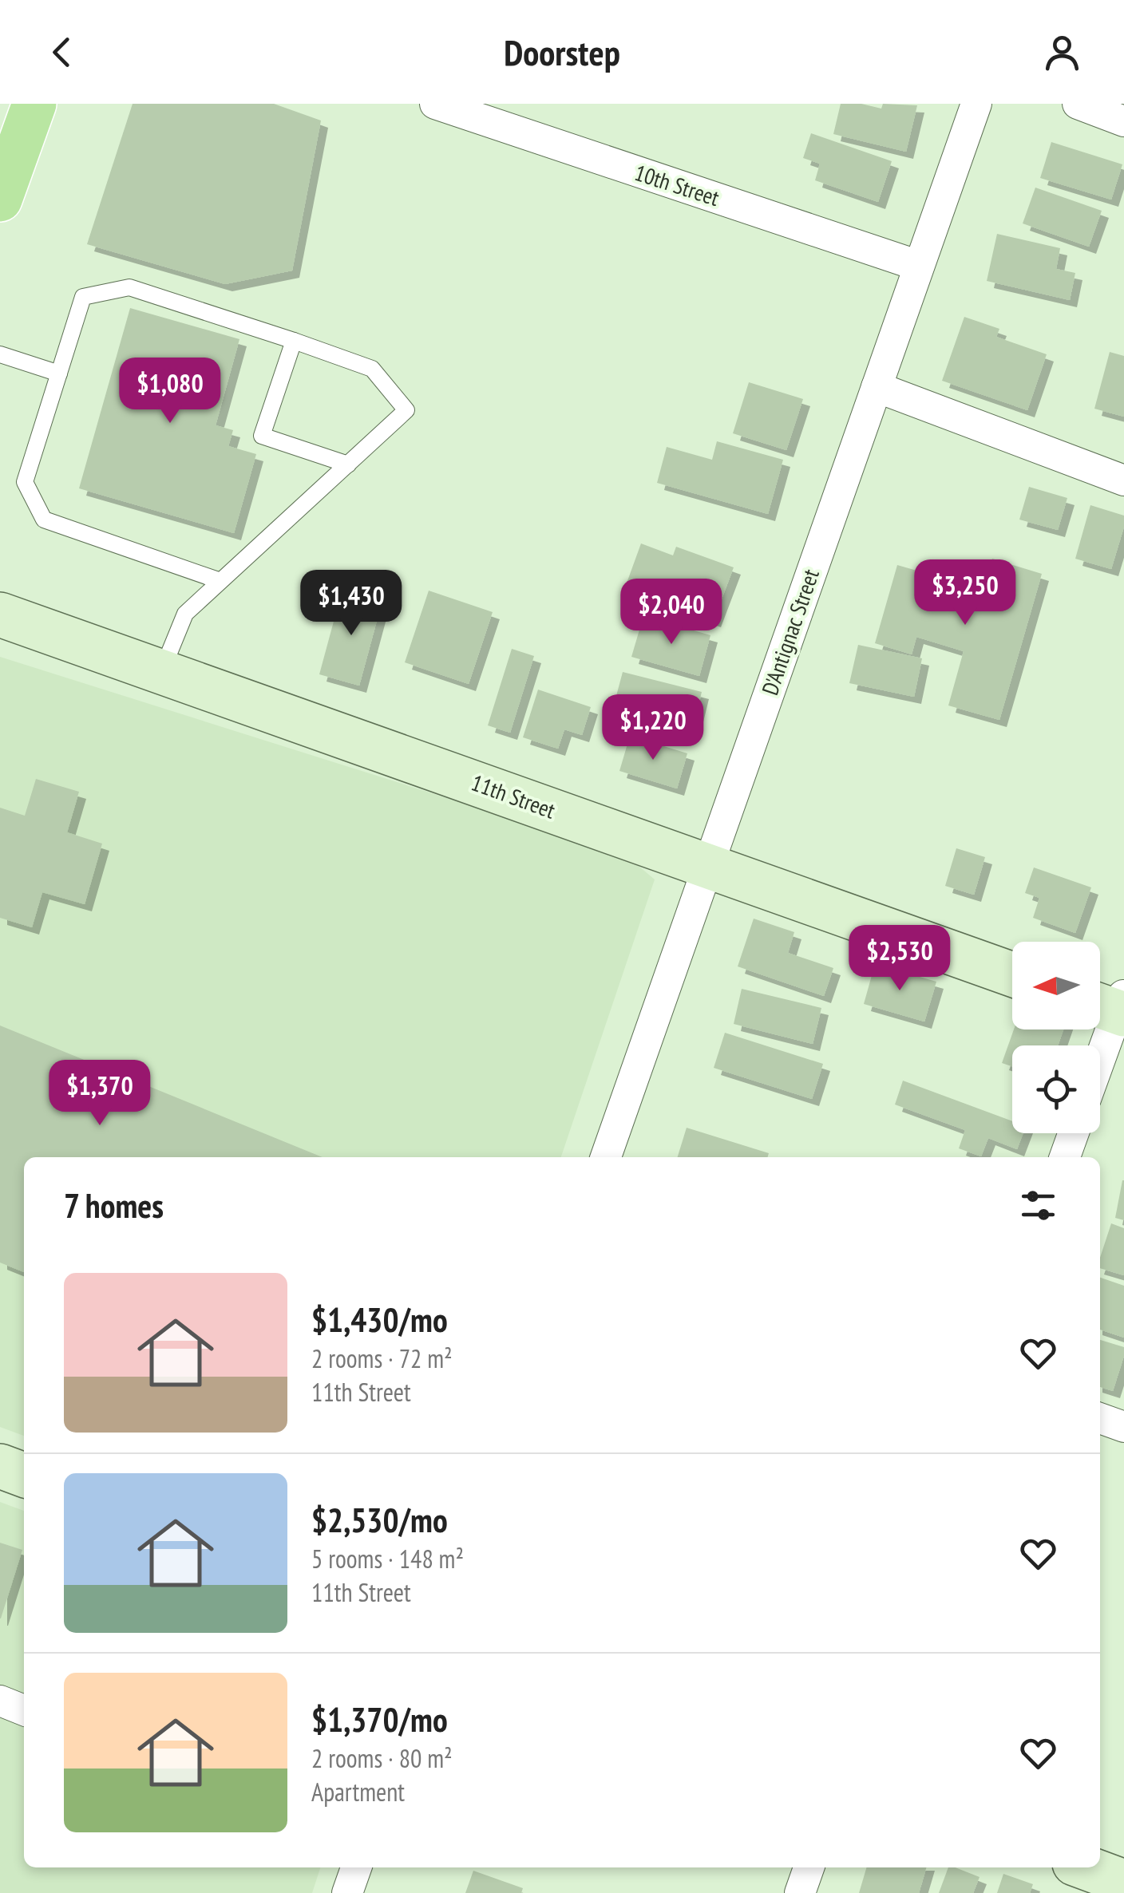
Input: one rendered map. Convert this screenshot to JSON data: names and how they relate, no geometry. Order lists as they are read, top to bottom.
{
  "streets": {
    "main road": ["11th Street"],
    "street": ["10th Street", "D'Antignac Street"]
  },
  "crossings": [
    ["10th Street", "D'Antignac Street"],
    ["D'Antignac Street", "11th Street"]
  ],
  "north": "left",
  "page": {
    "header": "Doorstep",
    "price": [
      "$1,080",
      "$3,250",
      "$1,430",
      "$2,040",
      "$1,220",
      "$2,530",
      "$1,370"
    ],
    "heading": "7 homes",
    "list": [
      {
        "name": "$1,430/mo",
        "note": "2 rooms · 72 m² · 11th Street"
      },
      {
        "name": "$2,530/mo",
        "note": "5 rooms · 148 m² · 11th Street"
      },
      {
        "name": "$1,370/mo",
        "note": "2 rooms · 80 m² · Apartment"
      }
    ]
  }
}
